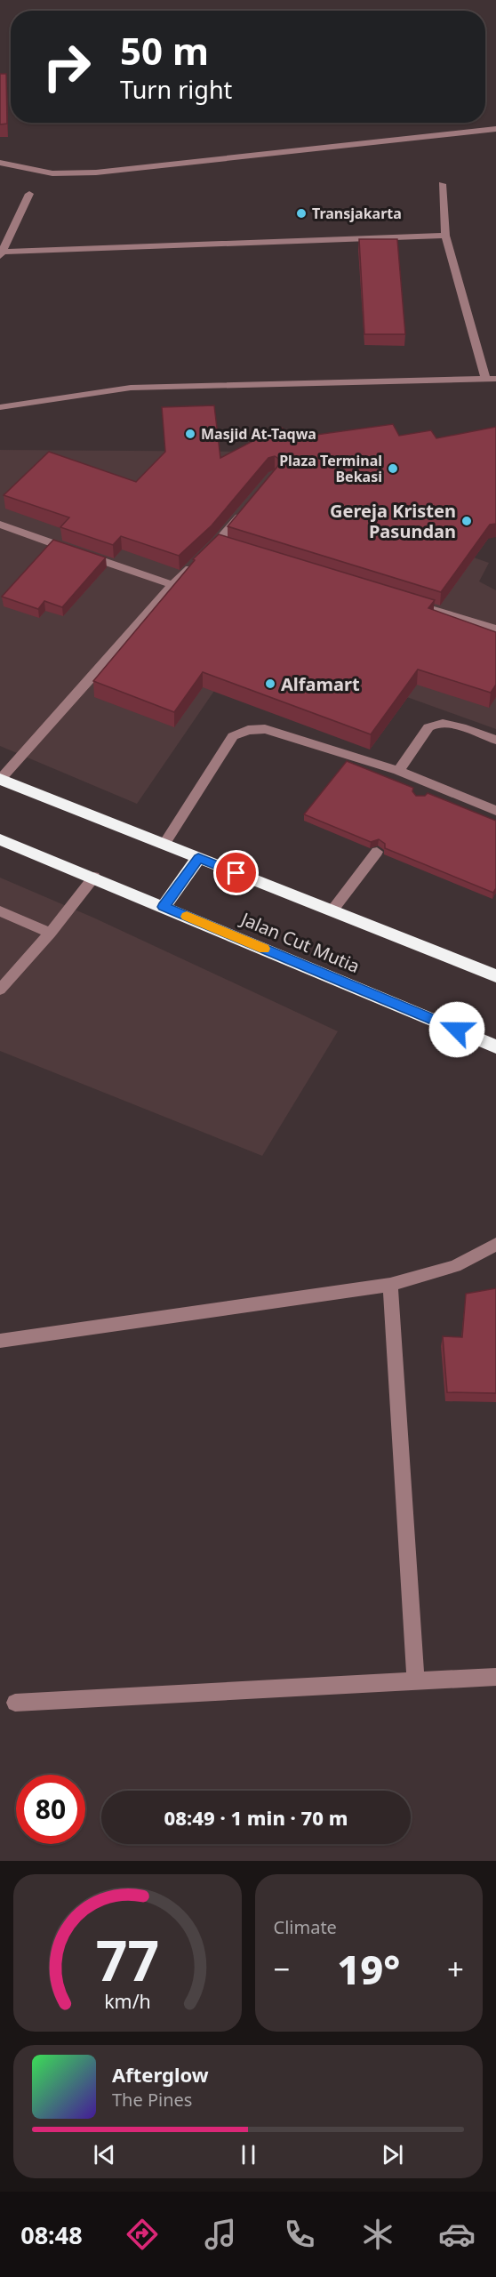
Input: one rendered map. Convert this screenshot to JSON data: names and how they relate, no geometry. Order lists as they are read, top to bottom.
{
  "streets": {
    "highway": ["Jalan Cut Mutia"]
  },
  "places": [
    "Transjakarta",
    "Masjid At-Taqwa",
    "Plaza Terminal Bekasi",
    "Gereja Kristen Pasundan",
    "Alfamart"
  ],
  "page": {
    "turn": ["50 m", "Turn right"],
    "limit": "80",
    "trip": "08:49 · 1 min · 70 m",
    "tile": "Climate",
    "heat": ["−", "19°", "+"],
    "song": ["Afterglow", "The Pines"],
    "tabs": "08:48",
    "gauge": ["77", "km/h"]
  }
}
